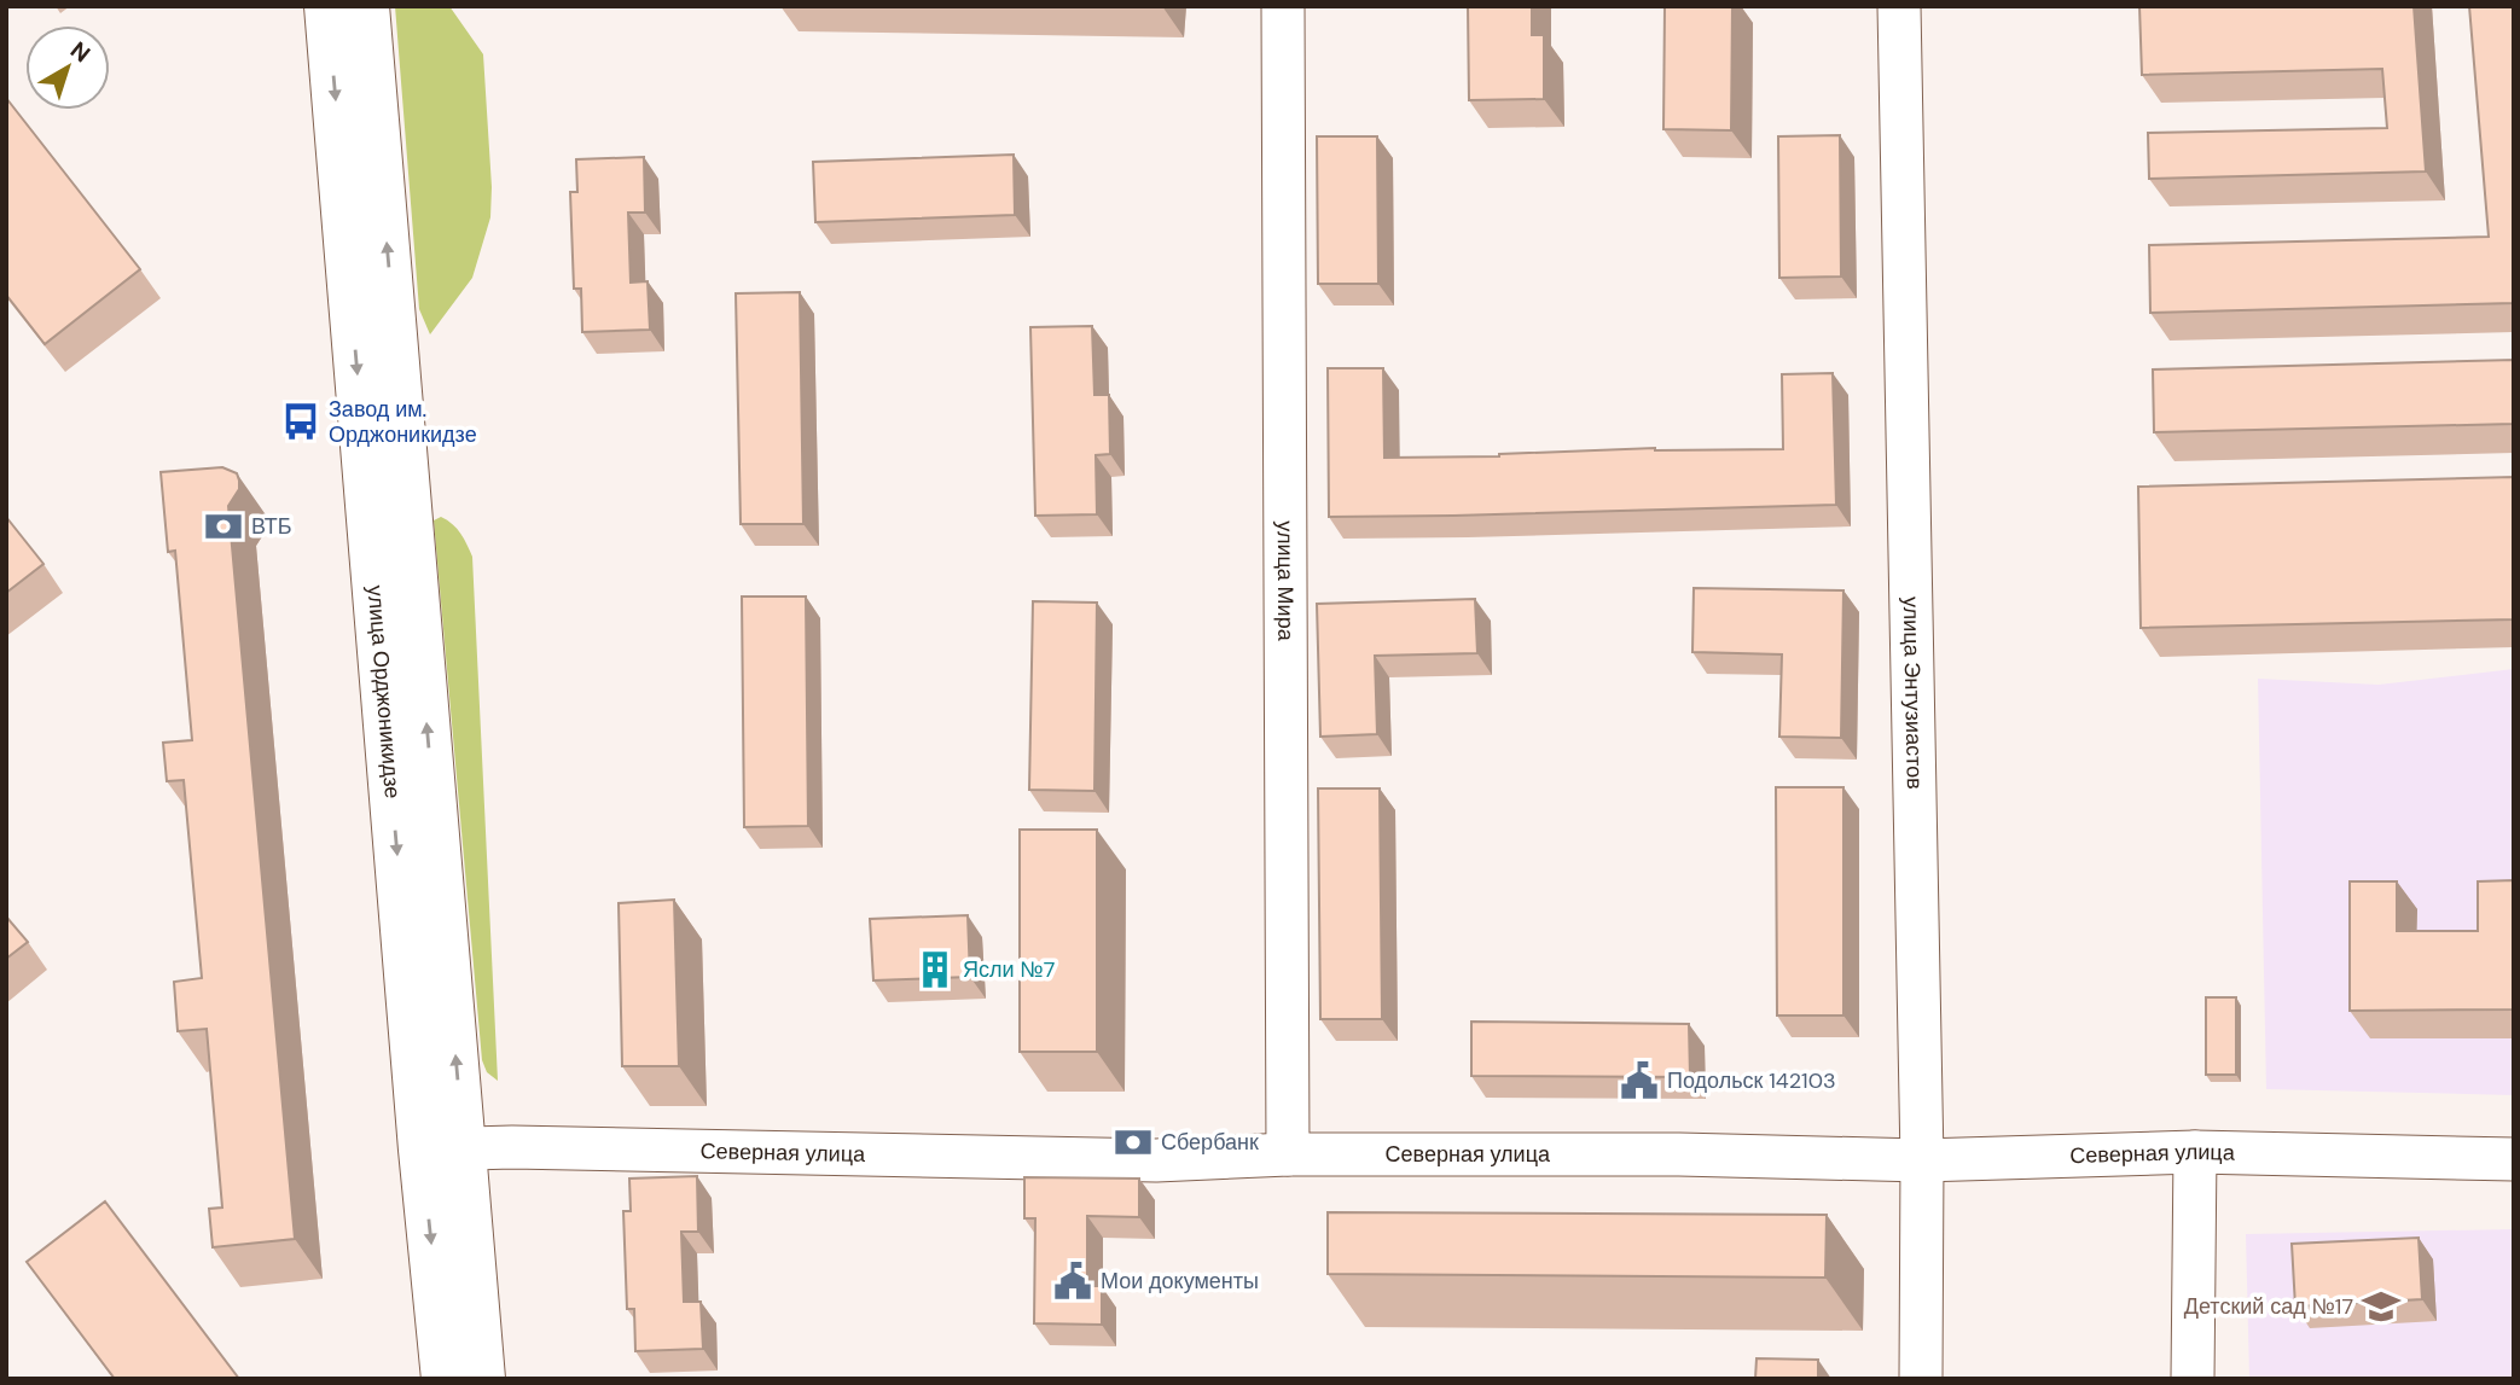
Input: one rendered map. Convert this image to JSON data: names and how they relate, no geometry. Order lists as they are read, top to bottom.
{
  "streets": {
    "main road": ["улица Орджоникидзе"],
    "street": ["улица Мира", "улица Энтузиастов", "Северная улица"]
  },
  "crossings": [
    ["улица Мира", "Северная улица"],
    ["улица Энтузиастов", "Северная улица"],
    ["улица Орджоникидзе", "Северная улица"]
  ],
  "places": {
    "bus stop": ["Завод им. Орджоникидзе"],
    "bank": ["ВТБ", "Сбербанк"],
    "building": ["Ясли №7"],
    "public building": ["Подольск 142103", "Мои документы"],
    "school or university": ["Детский сад №17"]
  },
  "north": "top right"
}
